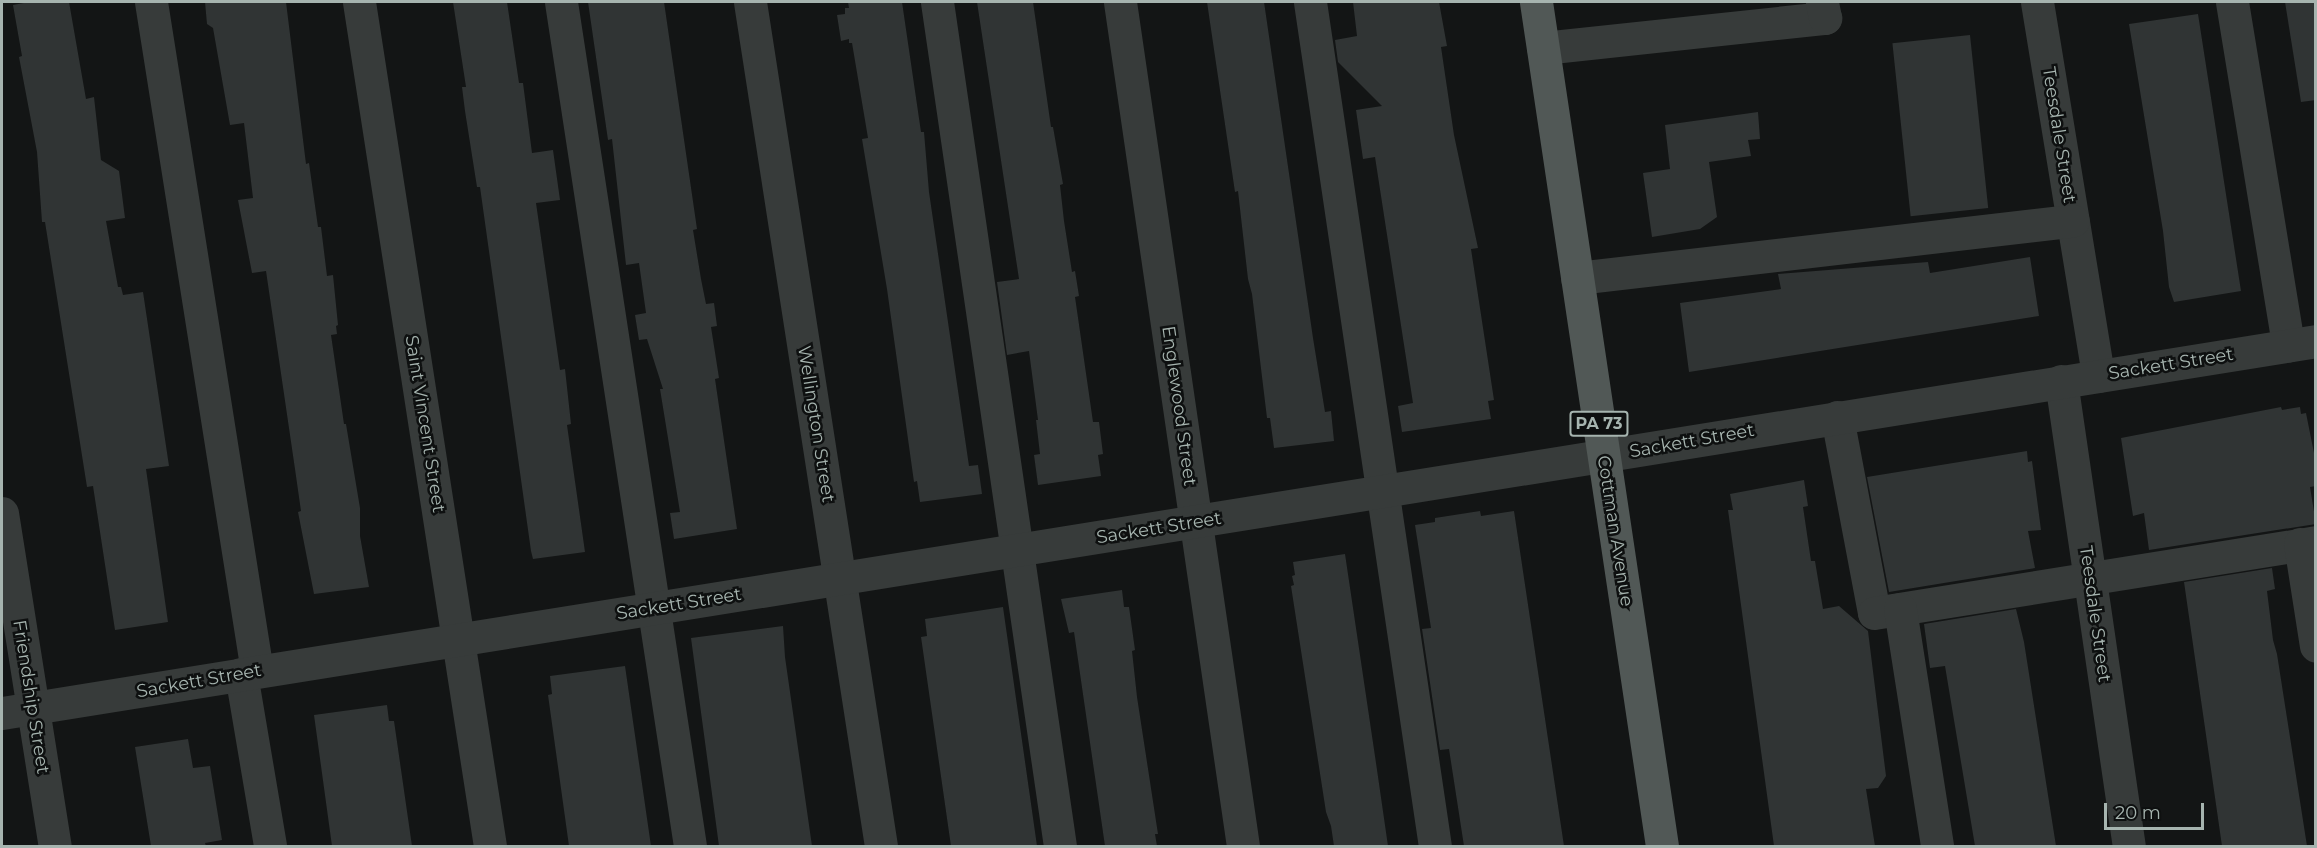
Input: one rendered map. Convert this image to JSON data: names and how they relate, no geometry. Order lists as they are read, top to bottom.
{
  "streets": {
    "main road": ["PA 73", "Cottman Avenue"],
    "street": [
      "Teesdale Street",
      "Sackett Street",
      "Englewood Street",
      "Saint Vincent Street",
      "Wellington Street",
      "Friendship Street"
    ]
  },
  "crossings": [
    ["Teesdale Street", "Sackett Street"],
    ["Sackett Street", "Englewood Street"],
    ["Sackett Street", "Saint Vincent Street"],
    ["Sackett Street", "Wellington Street"],
    ["Sackett Street", "Cottman Avenue"],
    ["Sackett Street", "Friendship Street"]
  ],
  "scale_bar": "20 m"
}
